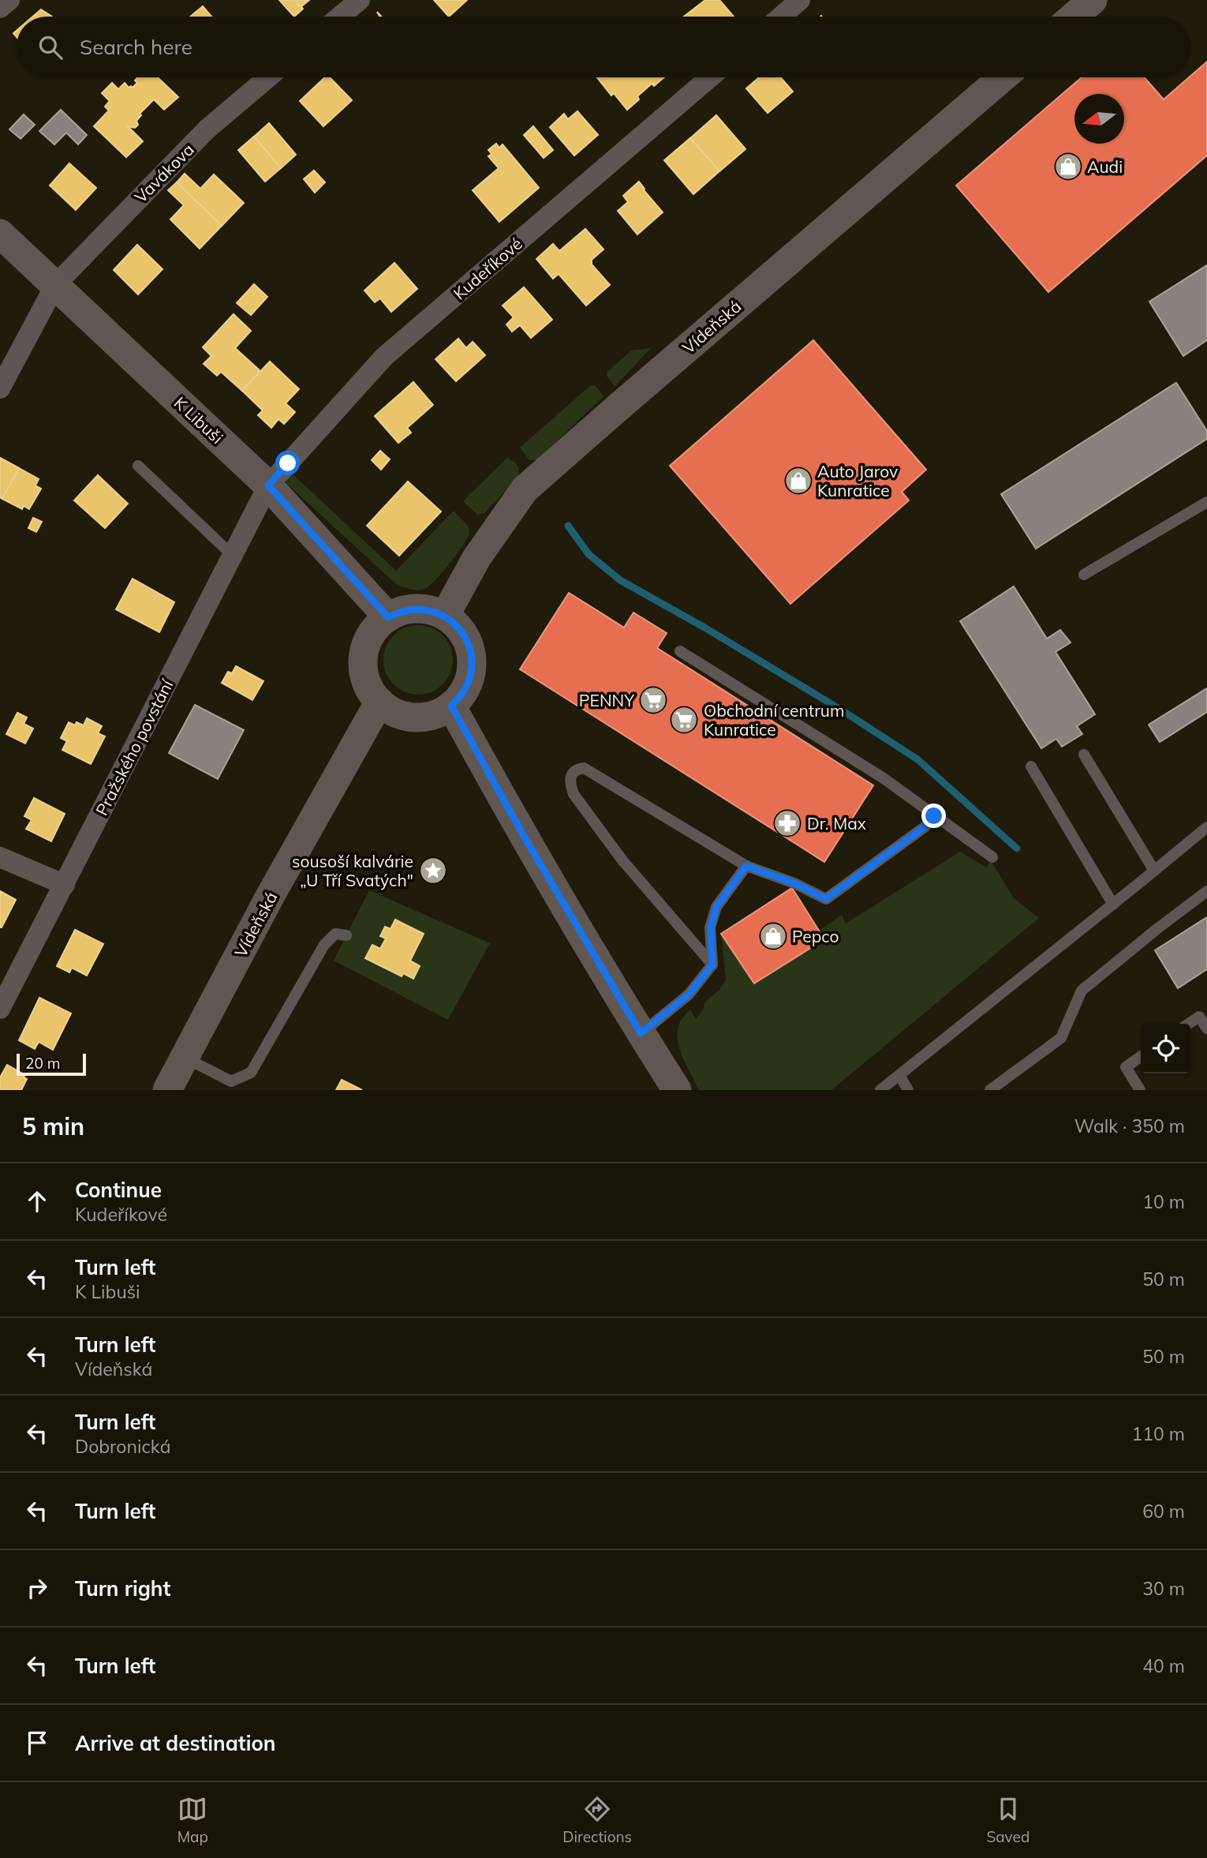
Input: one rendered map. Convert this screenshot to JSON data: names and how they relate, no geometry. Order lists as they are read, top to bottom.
{
  "streets": {
    "main road": ["Vídeňská", "K Libuši"],
    "street": ["Vavákova", "Kudeříkové", "Pražského povstání"]
  },
  "crossings": [
    ["Vavákova", "K Libuši"],
    ["Kudeříkové", "K Libuši"],
    ["Kudeříkové", "Pražského povstání"],
    ["Vídeňská", "K Libuši"],
    ["K Libuši", "Pražského povstání"]
  ],
  "places": {
    "shop": ["Audi", "Auto Jarov Kunratice", "Pepco"],
    "supermarket": ["PENNY", "Obchodní centrum Kunratice"],
    "pharmacy": ["Dr. Max"],
    "place": ["sousoší kalvárie „U Tří Svatých\""]
  },
  "scale_bar": "20 m",
  "north": "left",
  "page": {
    "search": "Search here",
    "scale": "20 m",
    "heading": ["5 min", "Walk · 350 m"],
    "list": [
      ["Continue", "Kudeříkové", "10 m"],
      ["Turn left", "K Libuši", "50 m"],
      ["Turn left", "Vídeňská", "50 m"],
      ["Turn left", "Dobronická", "110 m"],
      ["Turn left", "60 m"],
      ["Turn right", "30 m"],
      ["Turn left", "40 m"],
      "Arrive at destination"
    ],
    "nav": ["Map", "Directions", "Saved"]
  }
}
